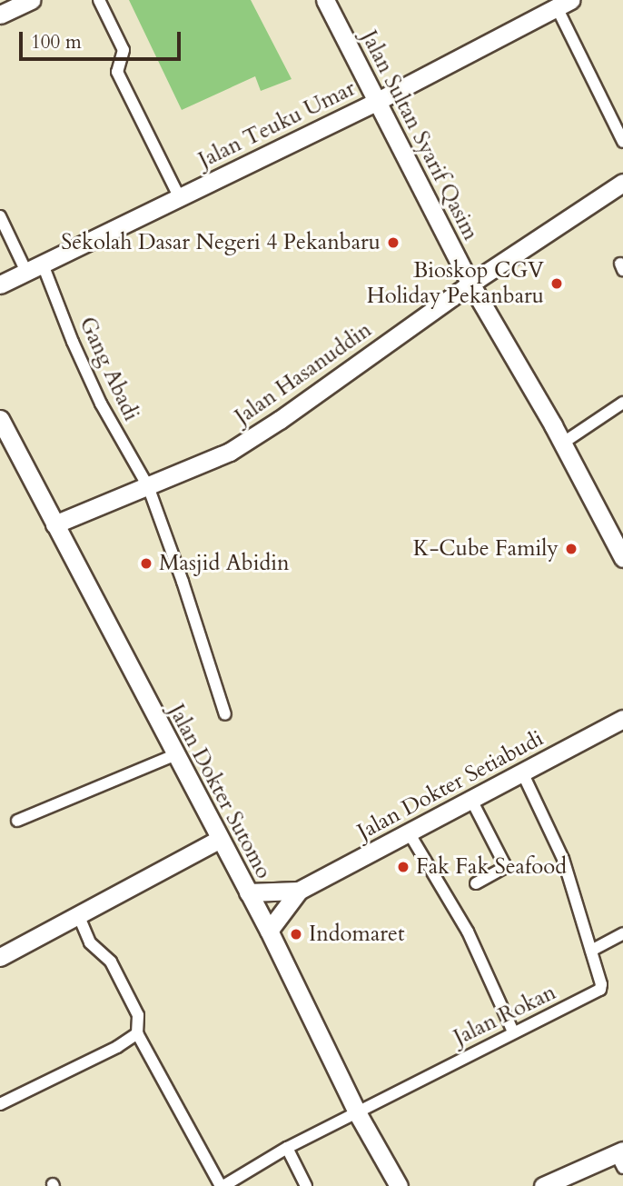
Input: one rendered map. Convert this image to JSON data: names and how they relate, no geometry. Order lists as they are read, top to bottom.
{
  "streets": {
    "main road": [
      "Jalan Teuku Umar",
      "Jalan Sultan Syarif Qasim",
      "Jalan Hasanuddin",
      "Jalan Dokter Setiabudi",
      "Jalan Dokter Sutomo"
    ],
    "street": ["Gang Abadi", "Jalan Rokan"]
  },
  "crossings": [
    ["Jalan Teuku Umar", "Jalan Sultan Syarif Qasim"],
    ["Jalan Teuku Umar", "Gang Abadi"],
    ["Jalan Sultan Syarif Qasim", "Jalan Hasanuddin"],
    ["Gang Abadi", "Jalan Hasanuddin"],
    ["Jalan Hasanuddin", "Jalan Dokter Sutomo"],
    ["Jalan Dokter Setiabudi", "Jalan Dokter Sutomo"],
    ["Jalan Dokter Setiabudi", "Jalan Rokan"],
    ["Jalan Dokter Sutomo", "Jalan Rokan"]
  ],
  "places": [
    "Sekolah Dasar Negeri 4 Pekanbaru",
    "Bioskop CGV Holiday Pekanbaru",
    "K-Cube Family",
    "Masjid Abidin",
    "Fak Fak Seafood",
    "Indomaret"
  ],
  "scale_bar": "100 m"
}
